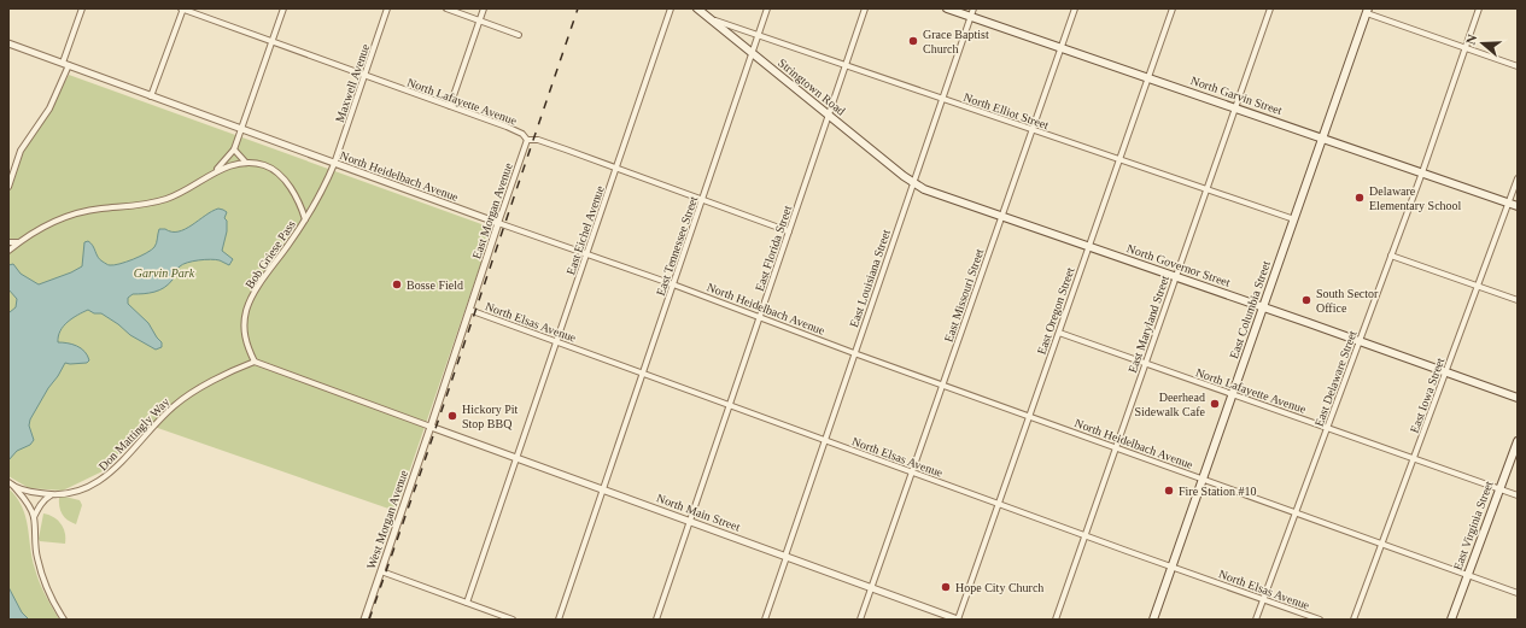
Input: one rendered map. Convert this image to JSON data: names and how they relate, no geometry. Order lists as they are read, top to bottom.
{
  "streets": {
    "main road": [
      "Stringtown Road",
      "North Garvin Street",
      "North Governor Street",
      "East Columbia Street",
      "East Virginia Street"
    ],
    "street": [
      "Maxwell Avenue",
      "North Lafayette Avenue",
      "North Elliot Street",
      "North Heidelbach Avenue",
      "East Morgan Avenue",
      "East Eichel Avenue",
      "East Tennessee Street",
      "East Florida Street",
      "Bob Griese Pass",
      "East Louisiana Street",
      "East Missouri Street",
      "East Oregon Street",
      "North Elsas Avenue",
      "East Maryland Street",
      "East Delaware Street",
      "East Iowa Street",
      "Don Mattingly Way",
      "North Main Street",
      "West Morgan Avenue"
    ]
  },
  "crossings": [
    ["Maxwell Avenue", "North Lafayette Avenue"],
    ["Maxwell Avenue", "North Heidelbach Avenue"],
    ["Maxwell Avenue", "Bob Griese Pass"],
    ["Stringtown Road", "North Elliot Street"],
    ["Stringtown Road", "East Tennessee Street"],
    ["Stringtown Road", "East Florida Street"],
    ["Stringtown Road", "North Governor Street"],
    ["Stringtown Road", "East Louisiana Street"],
    ["North Garvin Street", "East Louisiana Street"],
    ["North Garvin Street", "East Missouri Street"],
    ["North Garvin Street", "East Columbia Street"],
    ["North Garvin Street", "East Oregon Street"],
    ["North Garvin Street", "East Maryland Street"],
    ["North Garvin Street", "East Delaware Street"],
    ["North Garvin Street", "East Iowa Street"],
    ["North Lafayette Avenue", "East Morgan Avenue"],
    ["North Lafayette Avenue", "East Eichel Avenue"],
    ["North Lafayette Avenue", "East Tennessee Street"],
    ["North Lafayette Avenue", "East Florida Street"],
    ["North Lafayette Avenue", "East Columbia Street"],
    ["North Lafayette Avenue", "East Oregon Street"],
    ["North Lafayette Avenue", "East Maryland Street"],
    ["North Lafayette Avenue", "East Delaware Street"],
    ["North Lafayette Avenue", "East Iowa Street"],
    ["North Lafayette Avenue", "East Virginia Street"],
    ["North Elliot Street", "East Tennessee Street"],
    ["North Elliot Street", "East Florida Street"],
    ["North Elliot Street", "East Louisiana Street"],
    ["North Elliot Street", "East Missouri Street"],
    ["North Elliot Street", "East Columbia Street"],
    ["North Elliot Street", "East Oregon Street"],
    ["North Elliot Street", "East Maryland Street"],
    ["North Heidelbach Avenue", "East Morgan Avenue"],
    ["North Heidelbach Avenue", "East Eichel Avenue"],
    ["North Heidelbach Avenue", "East Tennessee Street"],
    ["North Heidelbach Avenue", "East Florida Street"],
    ["North Heidelbach Avenue", "Bob Griese Pass"],
    ["North Heidelbach Avenue", "East Louisiana Street"],
    ["North Heidelbach Avenue", "East Missouri Street"],
    ["North Heidelbach Avenue", "East Columbia Street"],
    ["North Heidelbach Avenue", "East Oregon Street"],
    ["North Heidelbach Avenue", "East Maryland Street"],
    ["North Heidelbach Avenue", "East Delaware Street"],
    ["North Heidelbach Avenue", "East Iowa Street"],
    ["North Heidelbach Avenue", "East Virginia Street"],
    ["East Morgan Avenue", "North Elsas Avenue"],
    ["East Morgan Avenue", "North Main Street"],
    ["East Morgan Avenue", "West Morgan Avenue"],
    ["East Eichel Avenue", "North Elsas Avenue"],
    ["East Eichel Avenue", "North Main Street"],
    ["East Tennessee Street", "North Elsas Avenue"],
    ["East Tennessee Street", "North Main Street"],
    ["East Florida Street", "North Elsas Avenue"],
    ["East Florida Street", "North Main Street"],
    ["Bob Griese Pass", "Don Mattingly Way"],
    ["North Governor Street", "East Louisiana Street"],
    ["North Governor Street", "East Missouri Street"],
    ["North Governor Street", "East Columbia Street"],
    ["North Governor Street", "East Oregon Street"],
    ["North Governor Street", "East Maryland Street"],
    ["North Governor Street", "East Delaware Street"],
    ["North Governor Street", "East Iowa Street"],
    ["East Louisiana Street", "North Elsas Avenue"],
    ["East Louisiana Street", "North Main Street"],
    ["East Missouri Street", "North Elsas Avenue"],
    ["East Missouri Street", "North Main Street"],
    ["East Columbia Street", "North Elsas Avenue"],
    ["East Oregon Street", "North Elsas Avenue"],
    ["East Oregon Street", "North Main Street"],
    ["North Elsas Avenue", "East Maryland Street"],
    ["North Elsas Avenue", "East Delaware Street"],
    ["North Main Street", "West Morgan Avenue"]
  ],
  "parks": ["Garvin Park"],
  "places": [
    "Grace Baptist Church",
    "Delaware Elementary School",
    "Bosse Field",
    "South Sector Office",
    "Deerhead Sidewalk Cafe",
    "Hickory Pit Stop BBQ",
    "Fire Station #10",
    "Hope City Church"
  ],
  "north": "left"
}
